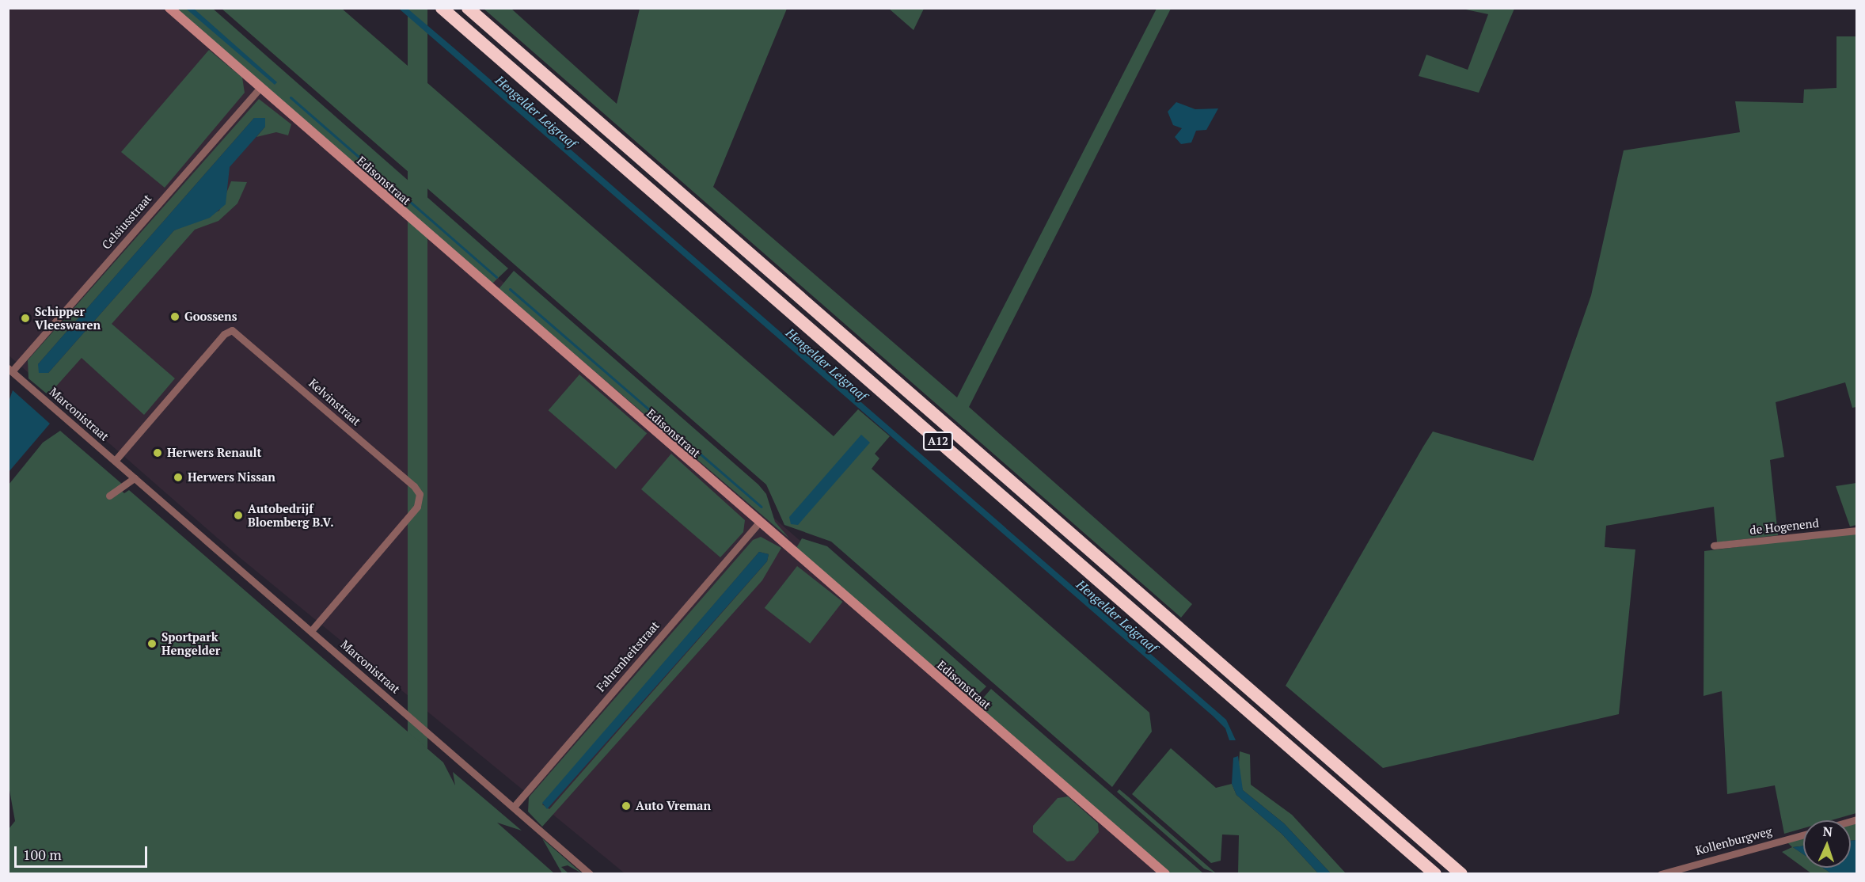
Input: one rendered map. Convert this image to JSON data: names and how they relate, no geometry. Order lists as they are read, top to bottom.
{
  "streets": {
    "highway": ["A12"],
    "street": [
      "Edisonstraat",
      "Celsiusstraat",
      "Kelvinstraat",
      "Marconistraat",
      "de Hogenend",
      "Fahrenheitstraat",
      "Kollenburgweg"
    ]
  },
  "crossings": [
    ["Edisonstraat", "Celsiusstraat"],
    ["Edisonstraat", "Fahrenheitstraat"],
    ["Celsiusstraat", "Marconistraat"],
    ["Kelvinstraat", "Marconistraat"],
    ["Marconistraat", "Fahrenheitstraat"]
  ],
  "water": ["Hengelder Leigraaf"],
  "places": [
    "Goossens",
    "Schipper Vleeswaren",
    "Herwers Renault",
    "Herwers Nissan",
    "Autobedrijf Bloemberg B.V.",
    "Sportpark Hengelder",
    "Auto Vreman"
  ],
  "scale_bar": "100 m",
  "north": "top"
}
